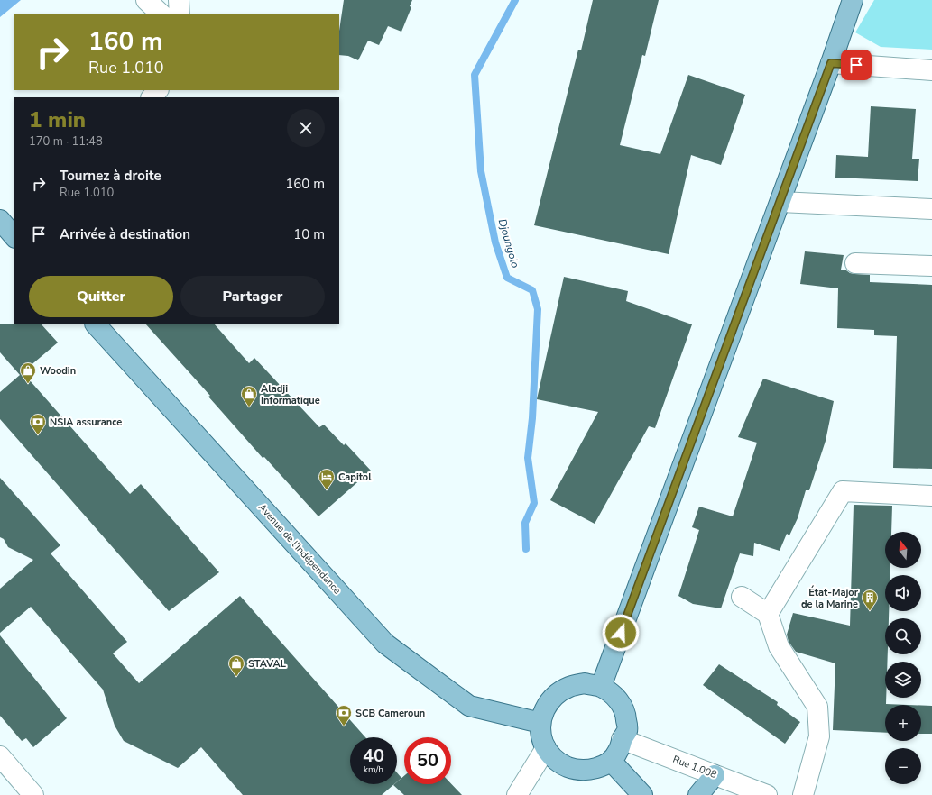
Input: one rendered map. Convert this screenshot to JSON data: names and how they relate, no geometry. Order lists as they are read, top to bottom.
{
  "streets": {
    "main road": ["Avenue de l'Indépendance"],
    "street": ["Rue 1.008"]
  },
  "crossings": [
    ["Avenue de l'Indépendance", "Rue 1.008"]
  ],
  "water": ["Djoungolo"],
  "places": {
    "shop": ["Woodin", "Aladji Informatique", "STAVAL"],
    "bank": ["NSIA assurance", "SCB Cameroun"],
    "hotel": ["Capitol"],
    "building": ["État-Major de la Marine"]
  },
  "north": "top",
  "page": {
    "turn": ["160 m", "Rue 1.010"],
    "heading": ["1 min", "170 m · 11:48"],
    "list": [
      {
        "name": "Tournez à droite",
        "note": "Rue 1.010",
        "value": "160 m"
      },
      {
        "name": "Arrivée à destination",
        "value": "10 m"
      }
    ],
    "buttons": ["Quitter", "Partager"],
    "map_buttons": ["+", "−"],
    "speed": "40 km/h",
    "limit": "50"
  }
}
